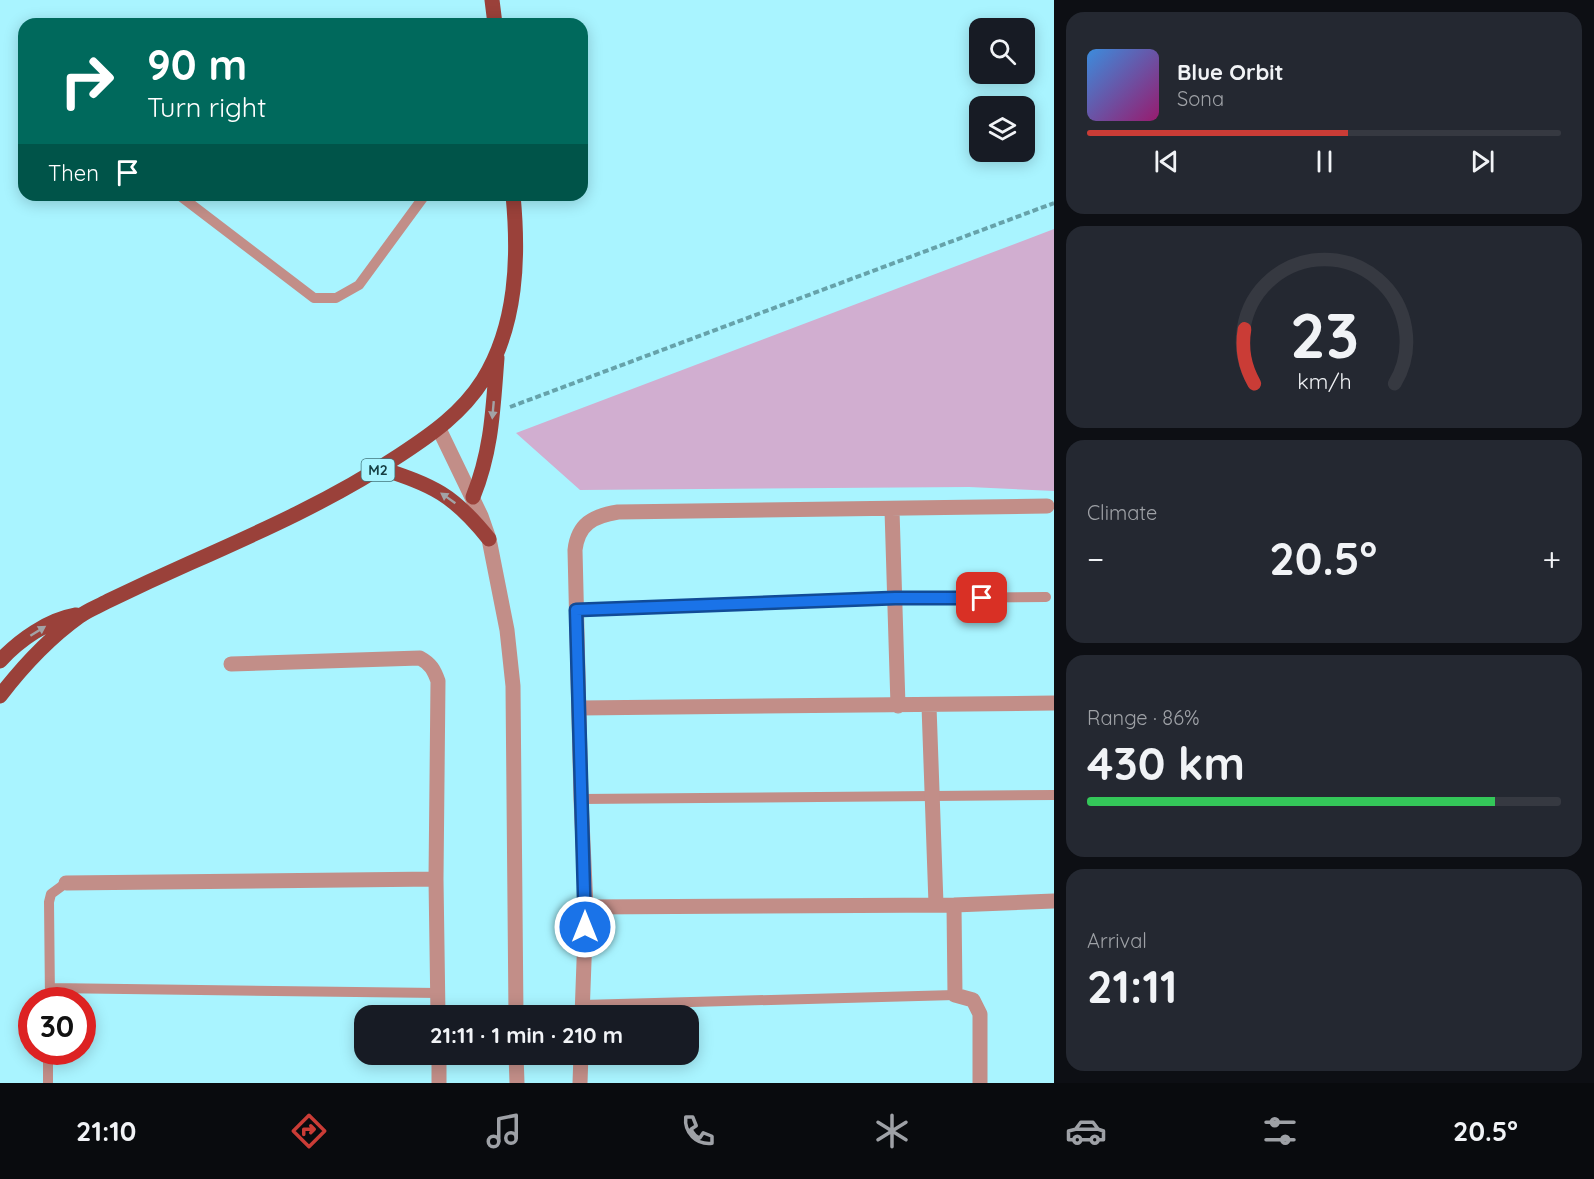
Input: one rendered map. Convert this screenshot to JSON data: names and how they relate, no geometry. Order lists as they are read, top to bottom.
{
  "streets": {
    "main road": ["M2"]
  },
  "page": {
    "turn": ["90 m", "Turn right"],
    "song": ["Blue Orbit", "Sona"],
    "then": "Then",
    "tile": [
      "Climate",
      ["Range · 86%", "430 km"],
      ["Arrival", "21:11"]
    ],
    "heat": ["−", "20.5°", "+"],
    "limit": "30",
    "trip": "21:11 · 1 min · 210 m",
    "tabs": ["21:10", "20.5°"],
    "gauge": ["23", "km/h"]
  }
}
